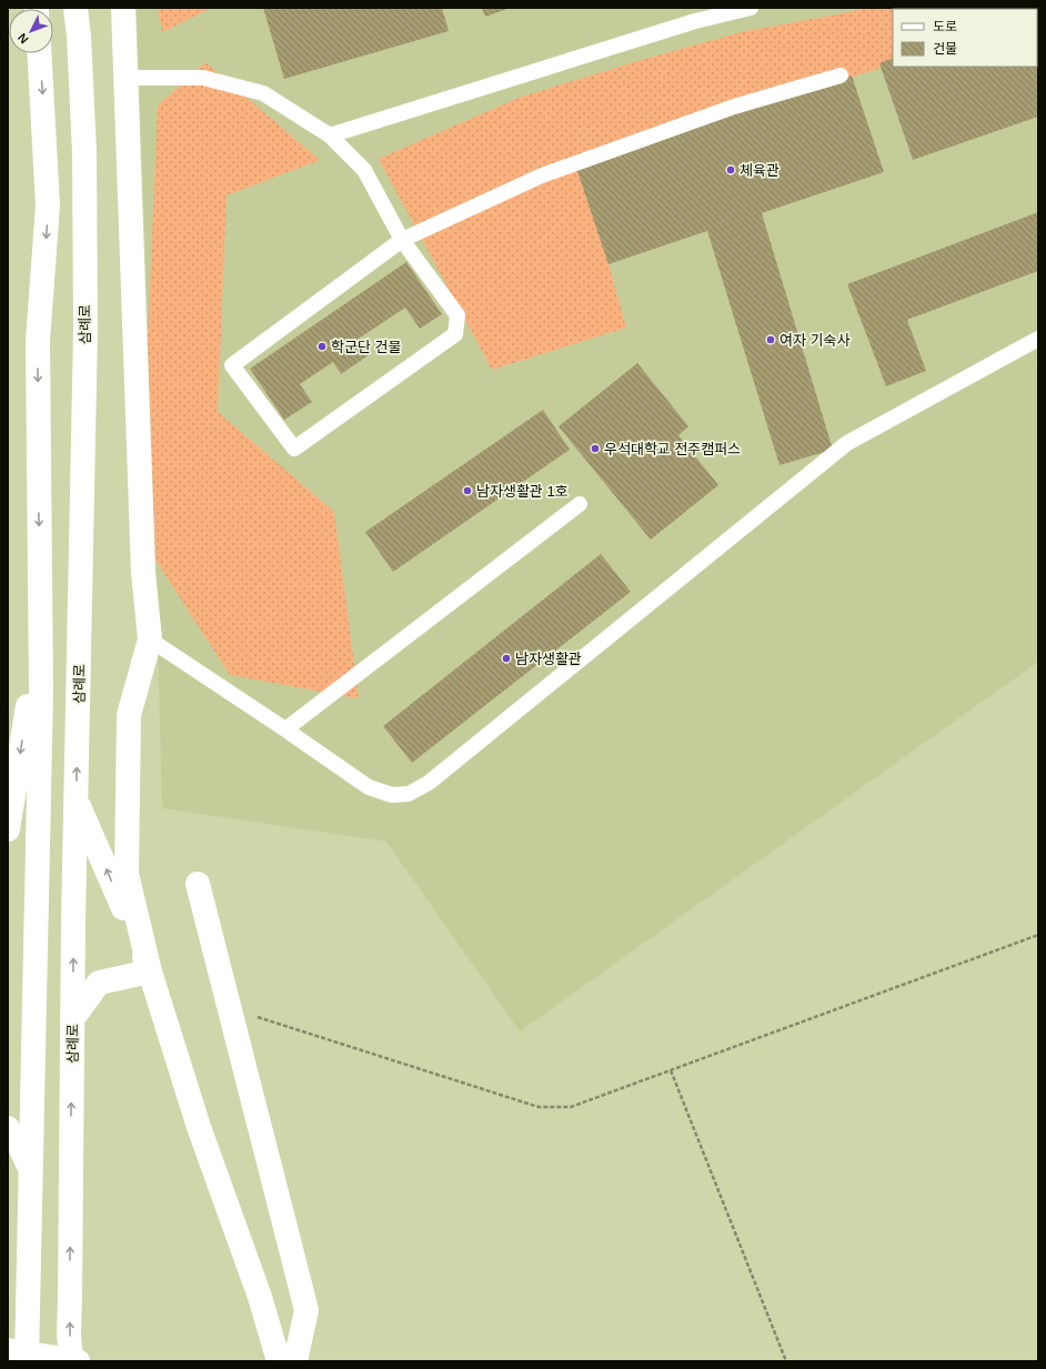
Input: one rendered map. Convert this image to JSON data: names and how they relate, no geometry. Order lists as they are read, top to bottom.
{
  "streets": {
    "street": ["삼례로"]
  },
  "places": [
    "체육관",
    "여자 기숙사",
    "학군단 건물",
    "우석대학교 전주캠퍼스",
    "남자생활관 1호",
    "남자생활관"
  ],
  "legend": ["도로", "건물"],
  "north": "bottom left"
}
